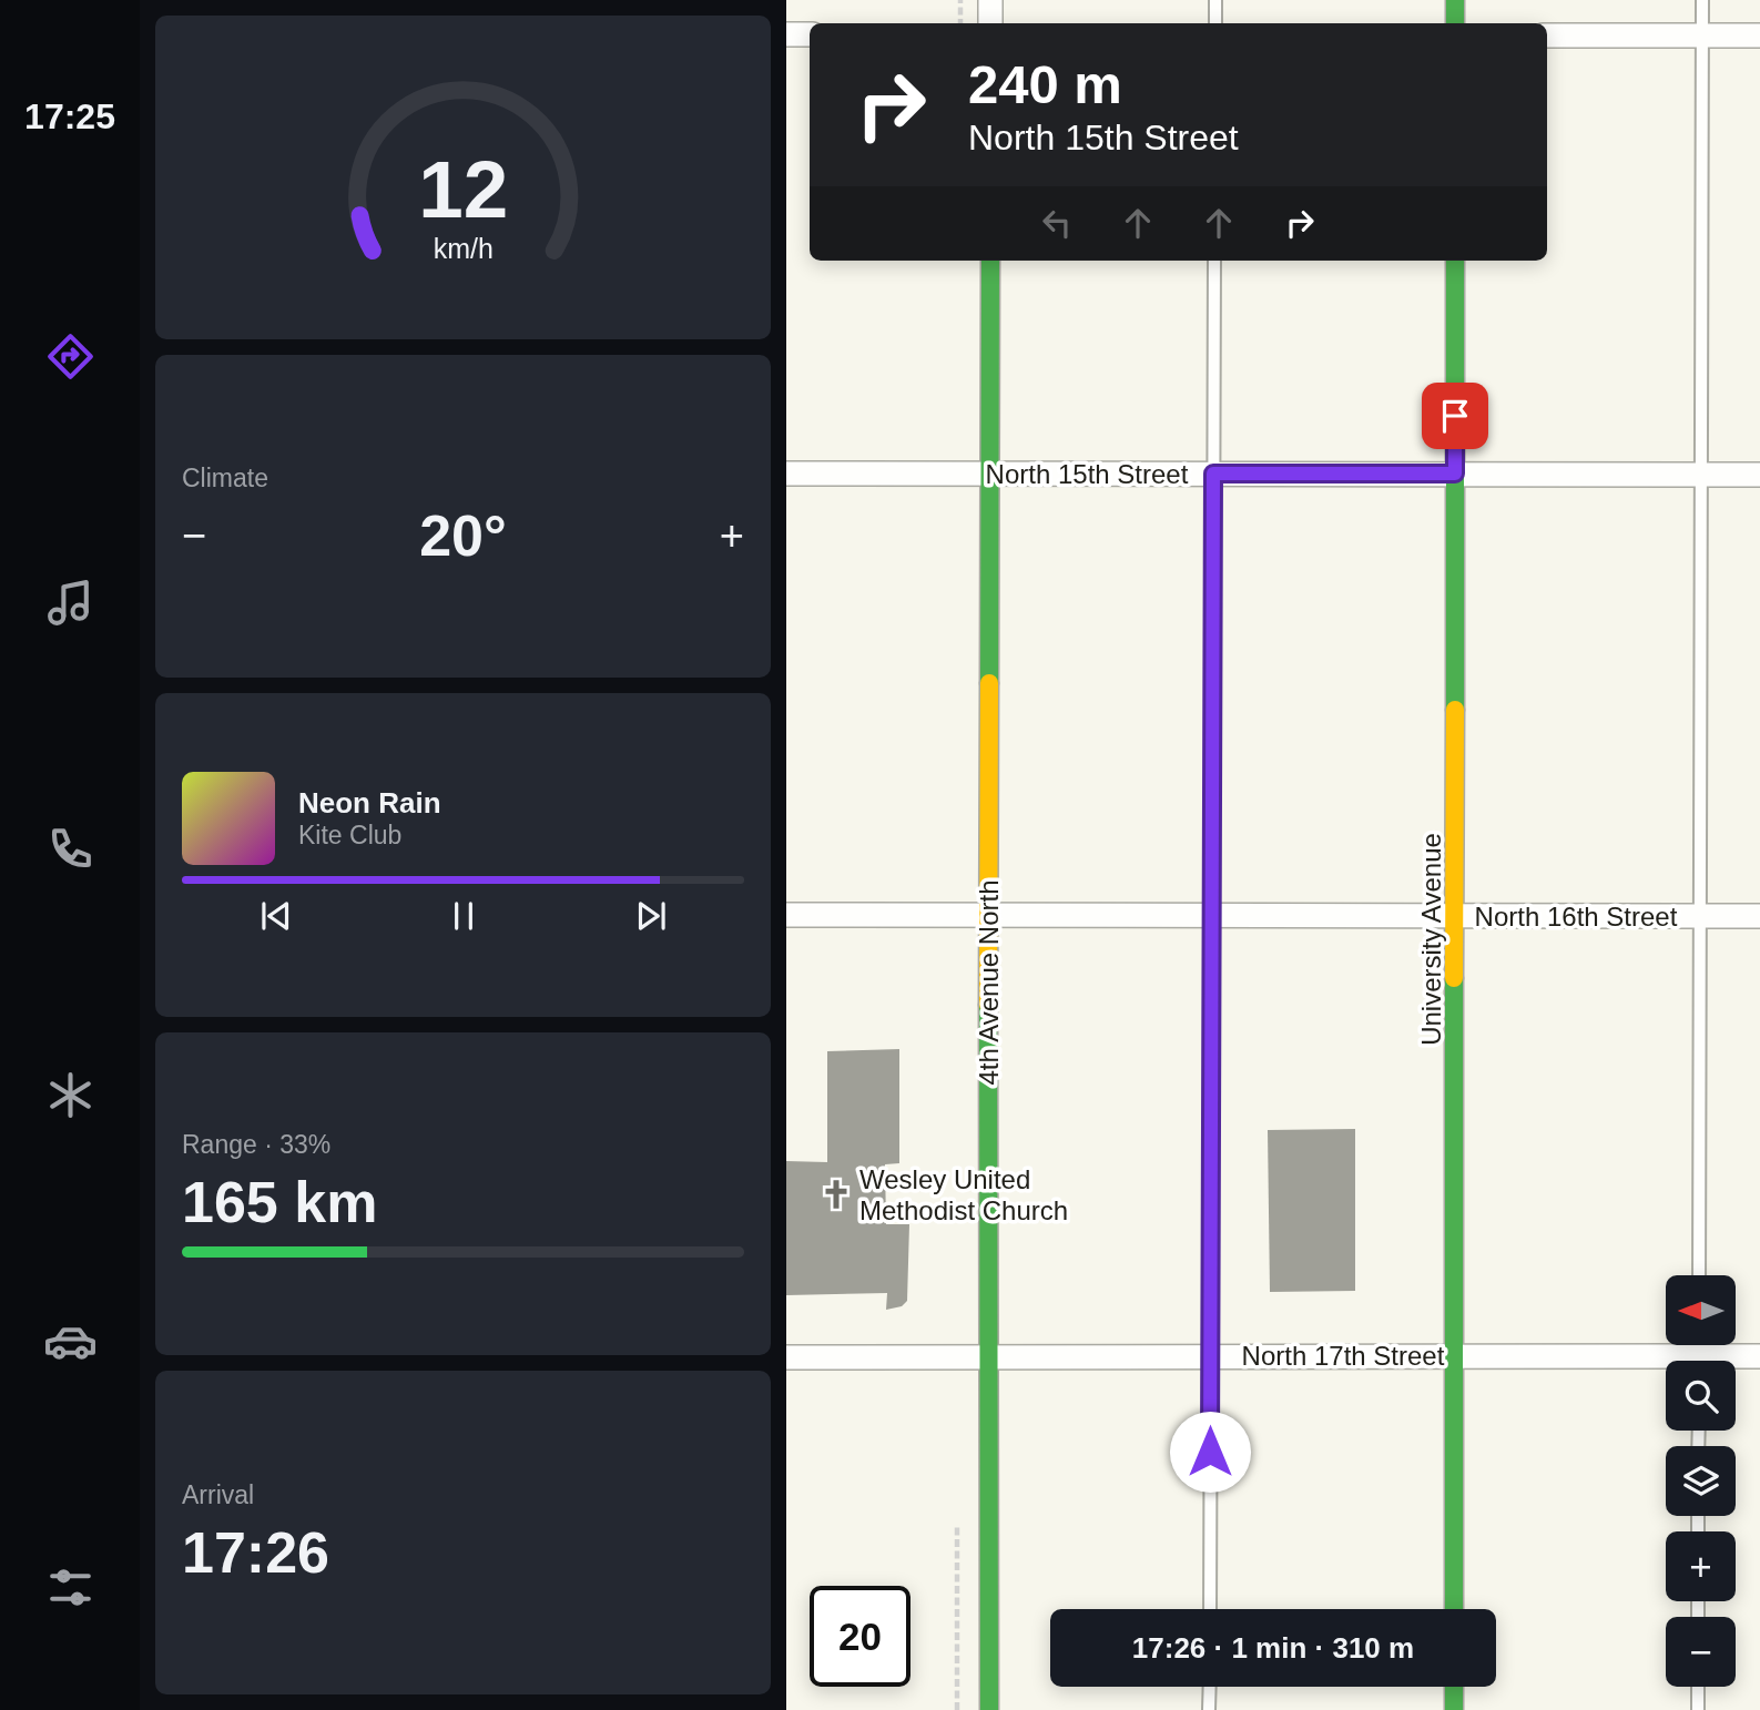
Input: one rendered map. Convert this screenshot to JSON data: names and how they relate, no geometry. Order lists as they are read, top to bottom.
{
  "streets": {
    "street": [
      "North 15th Street",
      "North 16th Street",
      "University Avenue",
      "4th Avenue North",
      "North 17th Street"
    ]
  },
  "crossings": [
    ["North 15th Street", "University Avenue"],
    ["North 15th Street", "4th Avenue North"],
    ["North 16th Street", "University Avenue"],
    ["North 16th Street", "4th Avenue North"],
    ["University Avenue", "North 17th Street"],
    ["4th Avenue North", "North 17th Street"]
  ],
  "places": {
    "church": ["Wesley United Methodist Church"]
  },
  "north": "left",
  "page": {
    "tabs": "17:25",
    "turn": ["240 m", "North 15th Street"],
    "tile": [
      "Climate",
      ["Range · 33%", "165 km"],
      ["Arrival", "17:26"]
    ],
    "heat": ["−", "20°", "+"],
    "song": ["Neon Rain", "Kite Club"],
    "map_buttons": ["+", "−"],
    "limit": "20",
    "trip": "17:26 · 1 min · 310 m",
    "gauge": ["12", "km/h"]
  }
}
